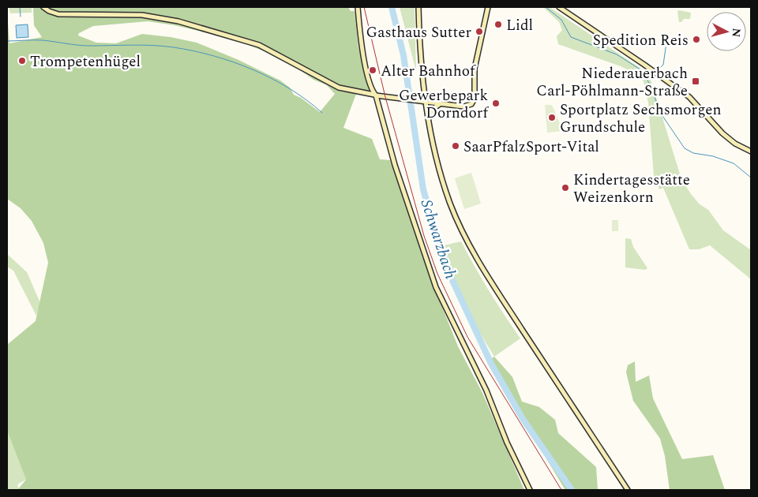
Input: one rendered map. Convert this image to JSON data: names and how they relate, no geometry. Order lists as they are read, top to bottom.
{
  "water": ["Schwarzbach"],
  "places": {
    "other": [
      "Lidl",
      "Gasthaus Sutter",
      "Spedition Reis",
      "Trompetenhügel",
      "Alter Bahnhof",
      "Gewerbepark Dorndorf",
      "Sportplatz Sechsmorgen Grundschule",
      "SaarPfalzSport-Vital",
      "Kindertagesstätte Weizenkorn"
    ],
    "transit": ["Niederauerbach Carl-Pöhlmann-Straße"]
  },
  "north": "right"
}
